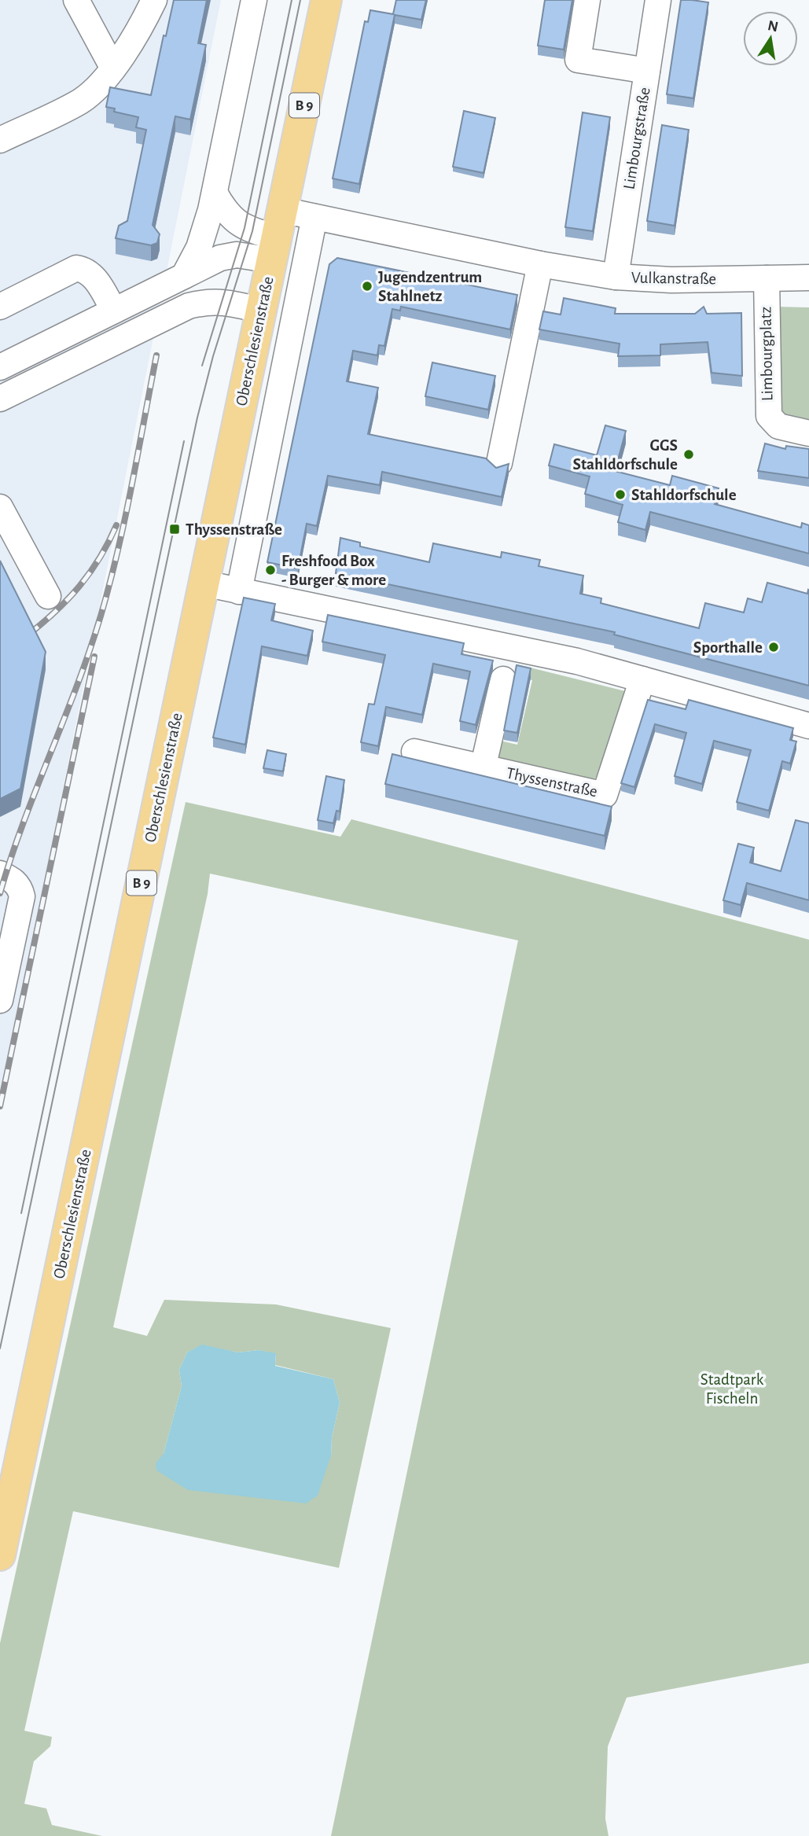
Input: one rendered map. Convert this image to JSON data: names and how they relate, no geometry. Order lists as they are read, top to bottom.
{
  "streets": {
    "main road": ["B 9", "Oberschlesienstraße"],
    "street": [
      "Limbourgstraße",
      "Vulkanstraße",
      "Limbourgplatz",
      "Thyssenstraße"
    ]
  },
  "crossings": [
    ["Limbourgstraße", "Vulkanstraße"],
    ["Vulkanstraße", "Oberschlesienstraße"],
    ["Vulkanstraße", "Limbourgplatz"]
  ],
  "parks": ["Stadtpark Fischeln"],
  "places": {
    "other": [
      "Jugendzentrum Stahlnetz",
      "GGS Stahldorfschule",
      "Stahldorfschule",
      "Freshfood Box - Burger & more",
      "Sporthalle"
    ],
    "transit": ["Thyssenstraße"]
  },
  "north": "top"
}
